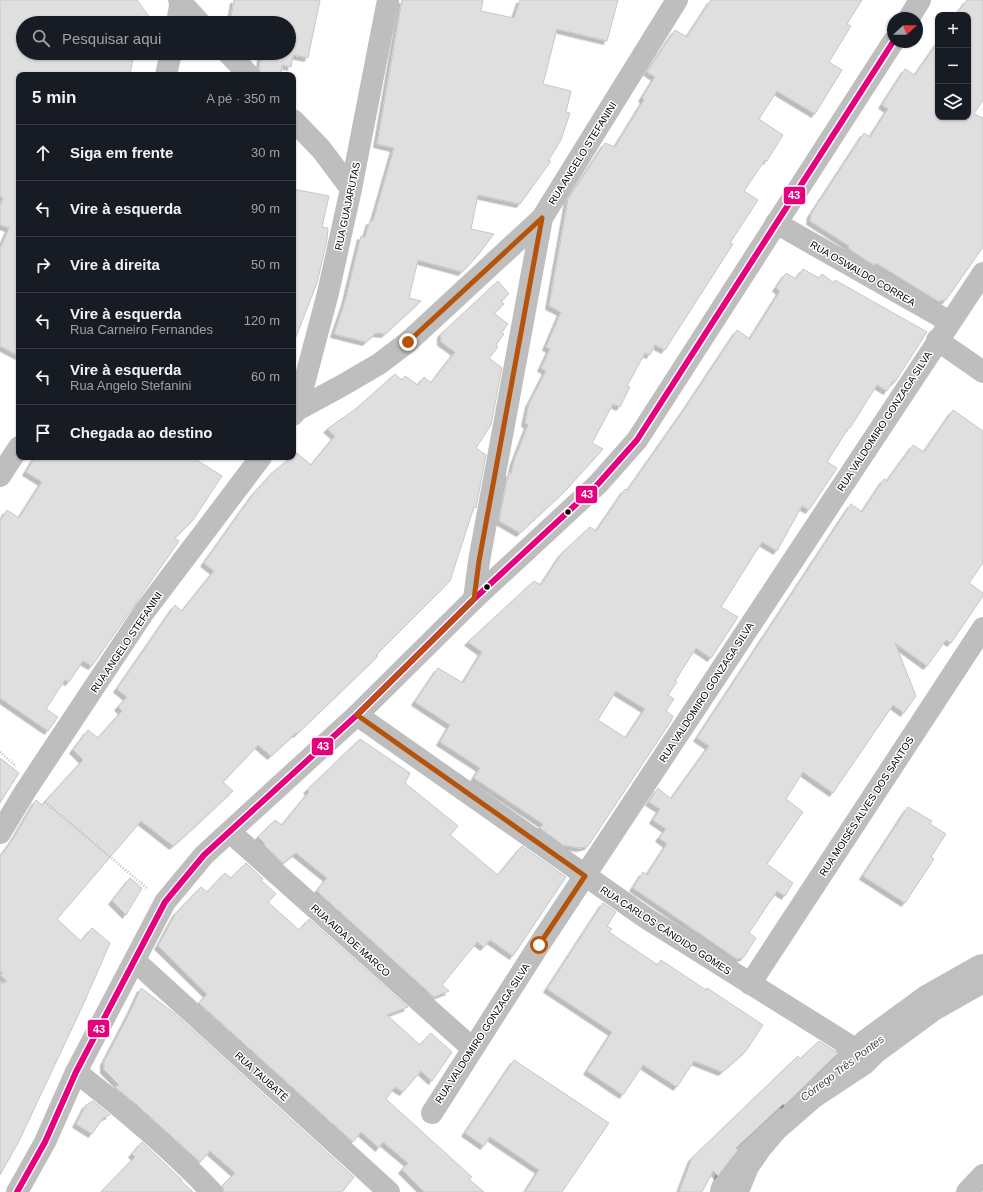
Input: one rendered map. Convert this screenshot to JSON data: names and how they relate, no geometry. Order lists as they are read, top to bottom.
{
  "streets": {
    "street": [
      "RUA ANGELO STEFANINI",
      "RUA GUAJARUTAS",
      "RUA OSWALDO CORREA",
      "RUA VALDOMIRO GONZAGA SILVA",
      "RUA MOISÉS ALVES DOS SANTOS",
      "RUA CARLOS CÂNDIDO GOMES",
      "RUA AIDA DE MARCO",
      "RUA TAUBATÉ"
    ]
  },
  "crossings": [
    ["RUA OSWALDO CORREA", "RUA VALDOMIRO GONZAGA SILVA"],
    ["RUA VALDOMIRO GONZAGA SILVA", "RUA CARLOS CÂNDIDO GOMES"],
    ["RUA VALDOMIRO GONZAGA SILVA", "RUA AIDA DE MARCO"],
    ["RUA MOISÉS ALVES DOS SANTOS", "RUA CARLOS CÂNDIDO GOMES"]
  ],
  "water": ["Córrego Três Pontes"],
  "lines": ["transit line 43"],
  "north": "right",
  "page": {
    "map_buttons": ["+", "−"],
    "search": "Pesquisar aqui",
    "heading": ["5 min", "A pé · 350 m"],
    "list": [
      ["Siga em frente", "30 m"],
      ["Vire à esquerda", "90 m"],
      ["Vire à direita", "50 m"],
      ["Vire à esquerda", "Rua Carneiro Fernandes", "120 m"],
      ["Vire à esquerda", "Rua Angelo Stefanini", "60 m"],
      "Chegada ao destino"
    ]
  }
}
